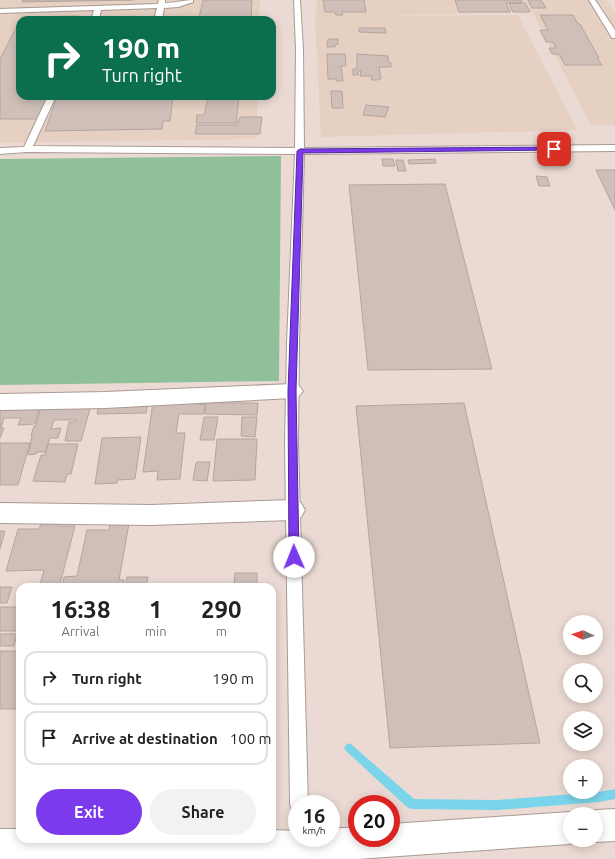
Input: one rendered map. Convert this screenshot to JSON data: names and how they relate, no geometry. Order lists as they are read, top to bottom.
{
  "north": "left",
  "page": {
    "turn": ["190 m", "Turn right"],
    "eta": [
      "16:38",
      "Arrival",
      "1",
      "min",
      "290",
      "m"
    ],
    "map_buttons": ["+", "−"],
    "list": [
      {
        "name": "Turn right",
        "value": "190 m"
      },
      {
        "name": "Arrive at destination",
        "value": "100 m"
      }
    ],
    "buttons": ["Exit", "Share"],
    "speed": "16 km/h",
    "limit": "20"
  }
}
